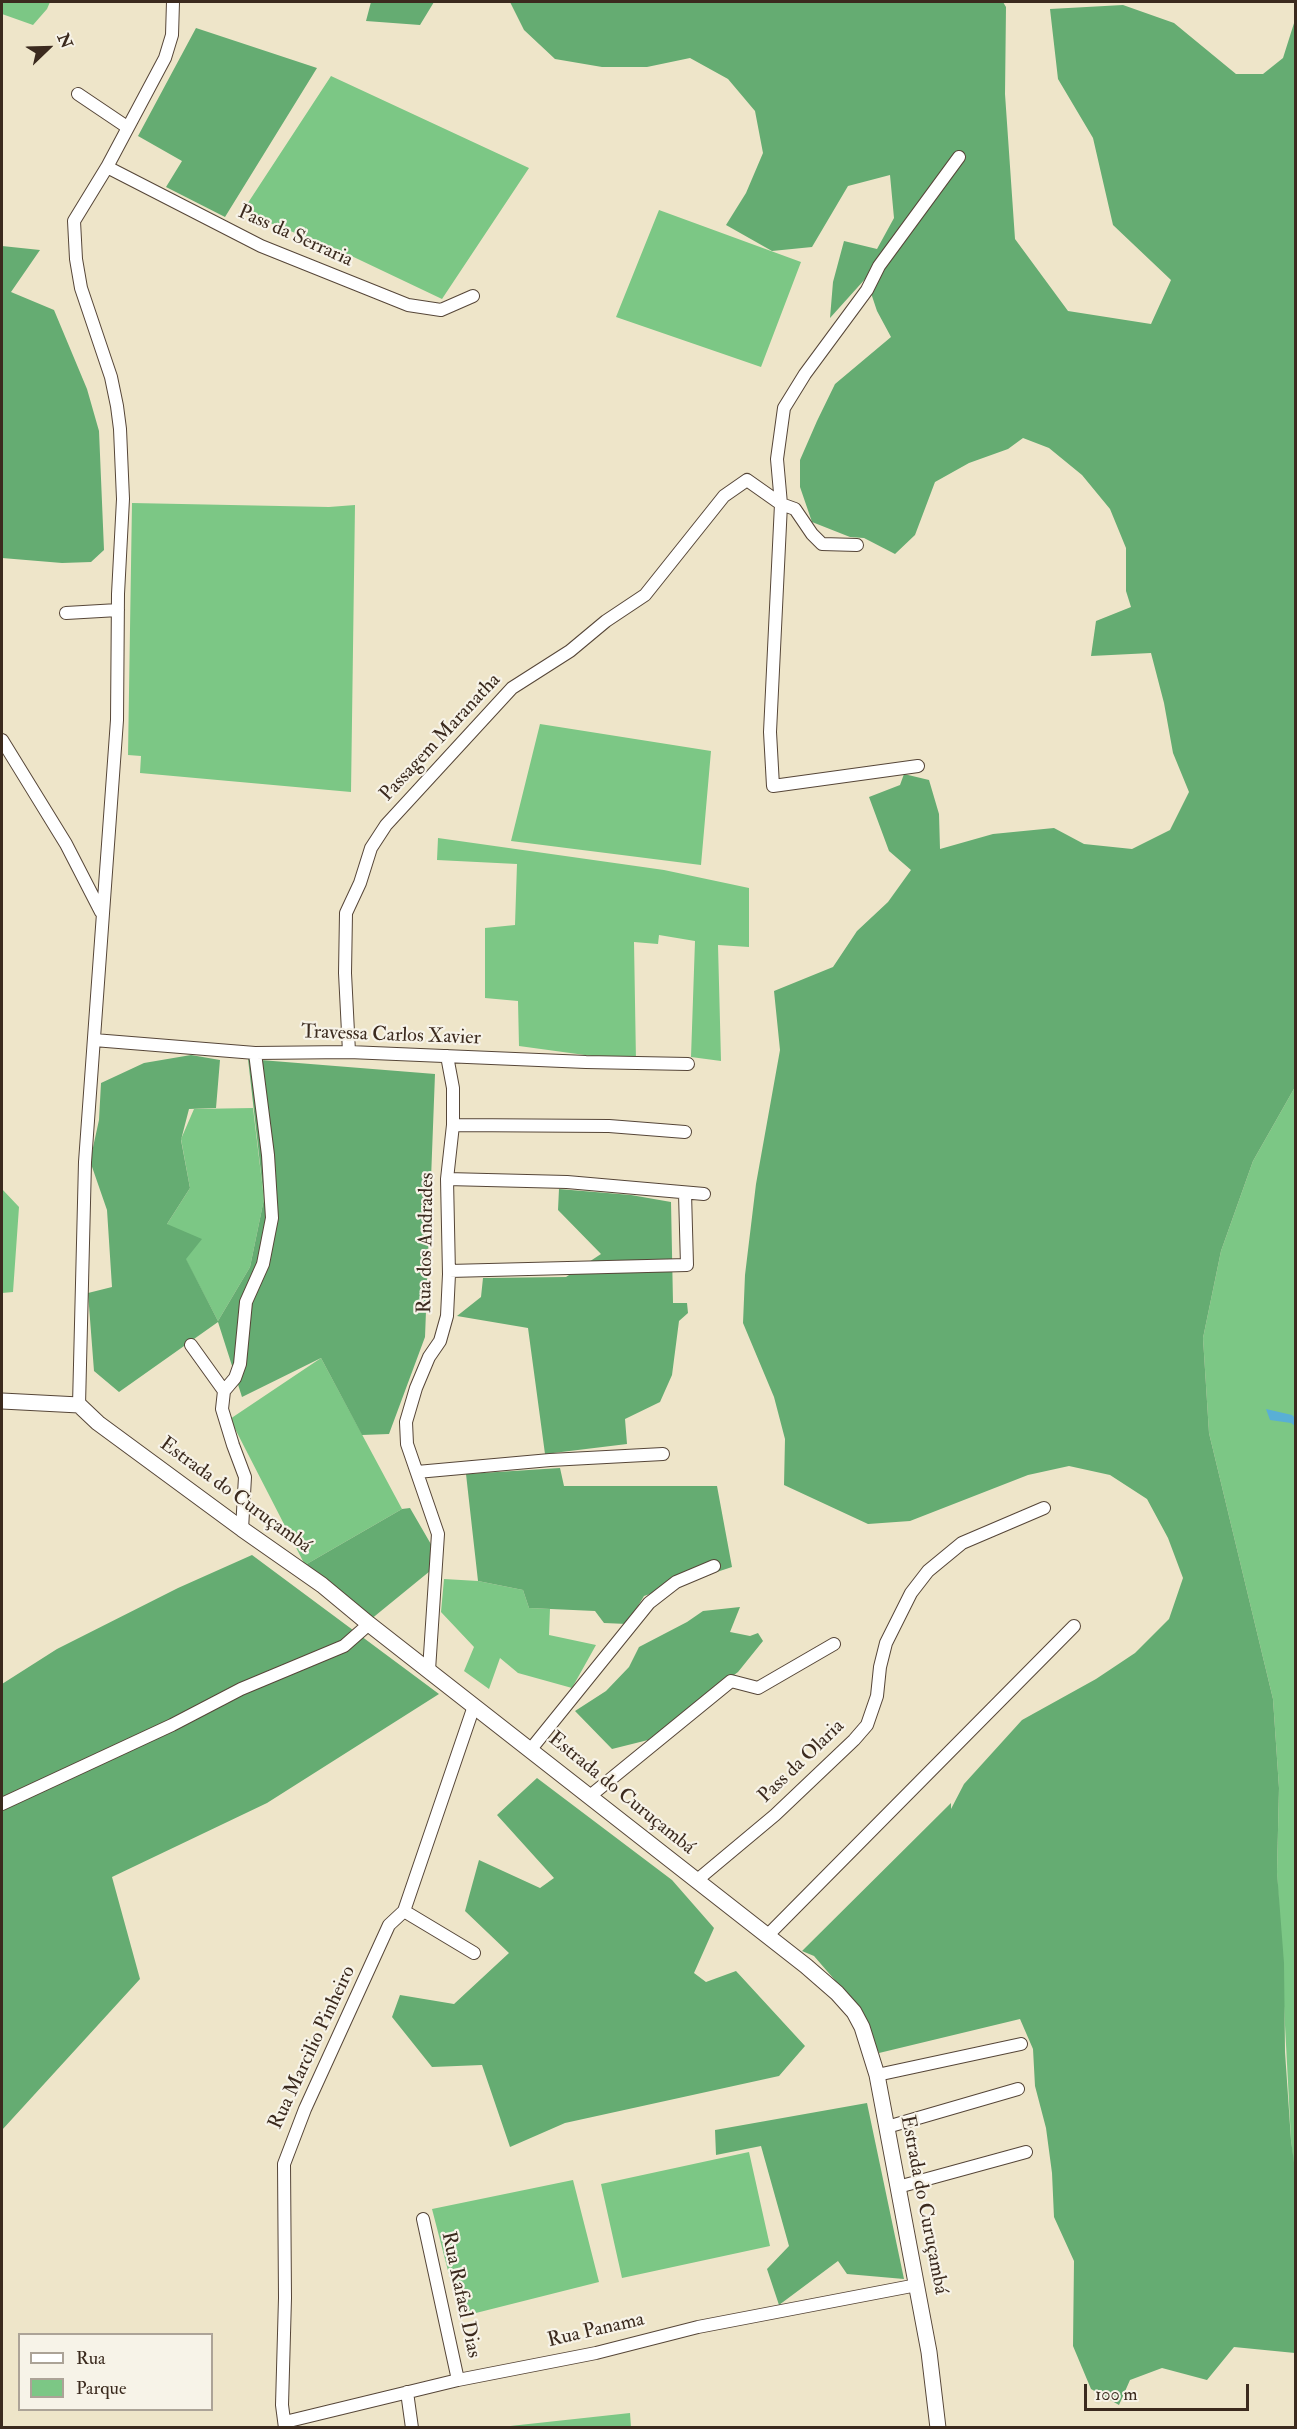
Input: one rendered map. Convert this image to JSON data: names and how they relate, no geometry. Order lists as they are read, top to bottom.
{
  "streets": {
    "street": [
      "Pass da Serraria",
      "Passagem Maranatha",
      "Travessa Carlos Xavier",
      "Rua dos Andrades",
      "Estrada do Curuçambá",
      "Pass da Olaria",
      "Rua Marcilio Pinheiro",
      "Rua Rafael Dias",
      "Rua Panama"
    ]
  },
  "crossings": [
    ["Passagem Maranatha", "Travessa Carlos Xavier"],
    ["Travessa Carlos Xavier", "Rua dos Andrades"],
    ["Rua dos Andrades", "Estrada do Curuçambá"],
    ["Estrada do Curuçambá", "Pass da Olaria"],
    ["Estrada do Curuçambá", "Rua Marcilio Pinheiro"],
    ["Estrada do Curuçambá", "Rua Panama"],
    ["Rua Marcilio Pinheiro", "Rua Panama"],
    ["Rua Rafael Dias", "Rua Panama"]
  ],
  "legend": ["Rua", "Parque"],
  "scale_bar": "100 m",
  "north": "top right"
}
